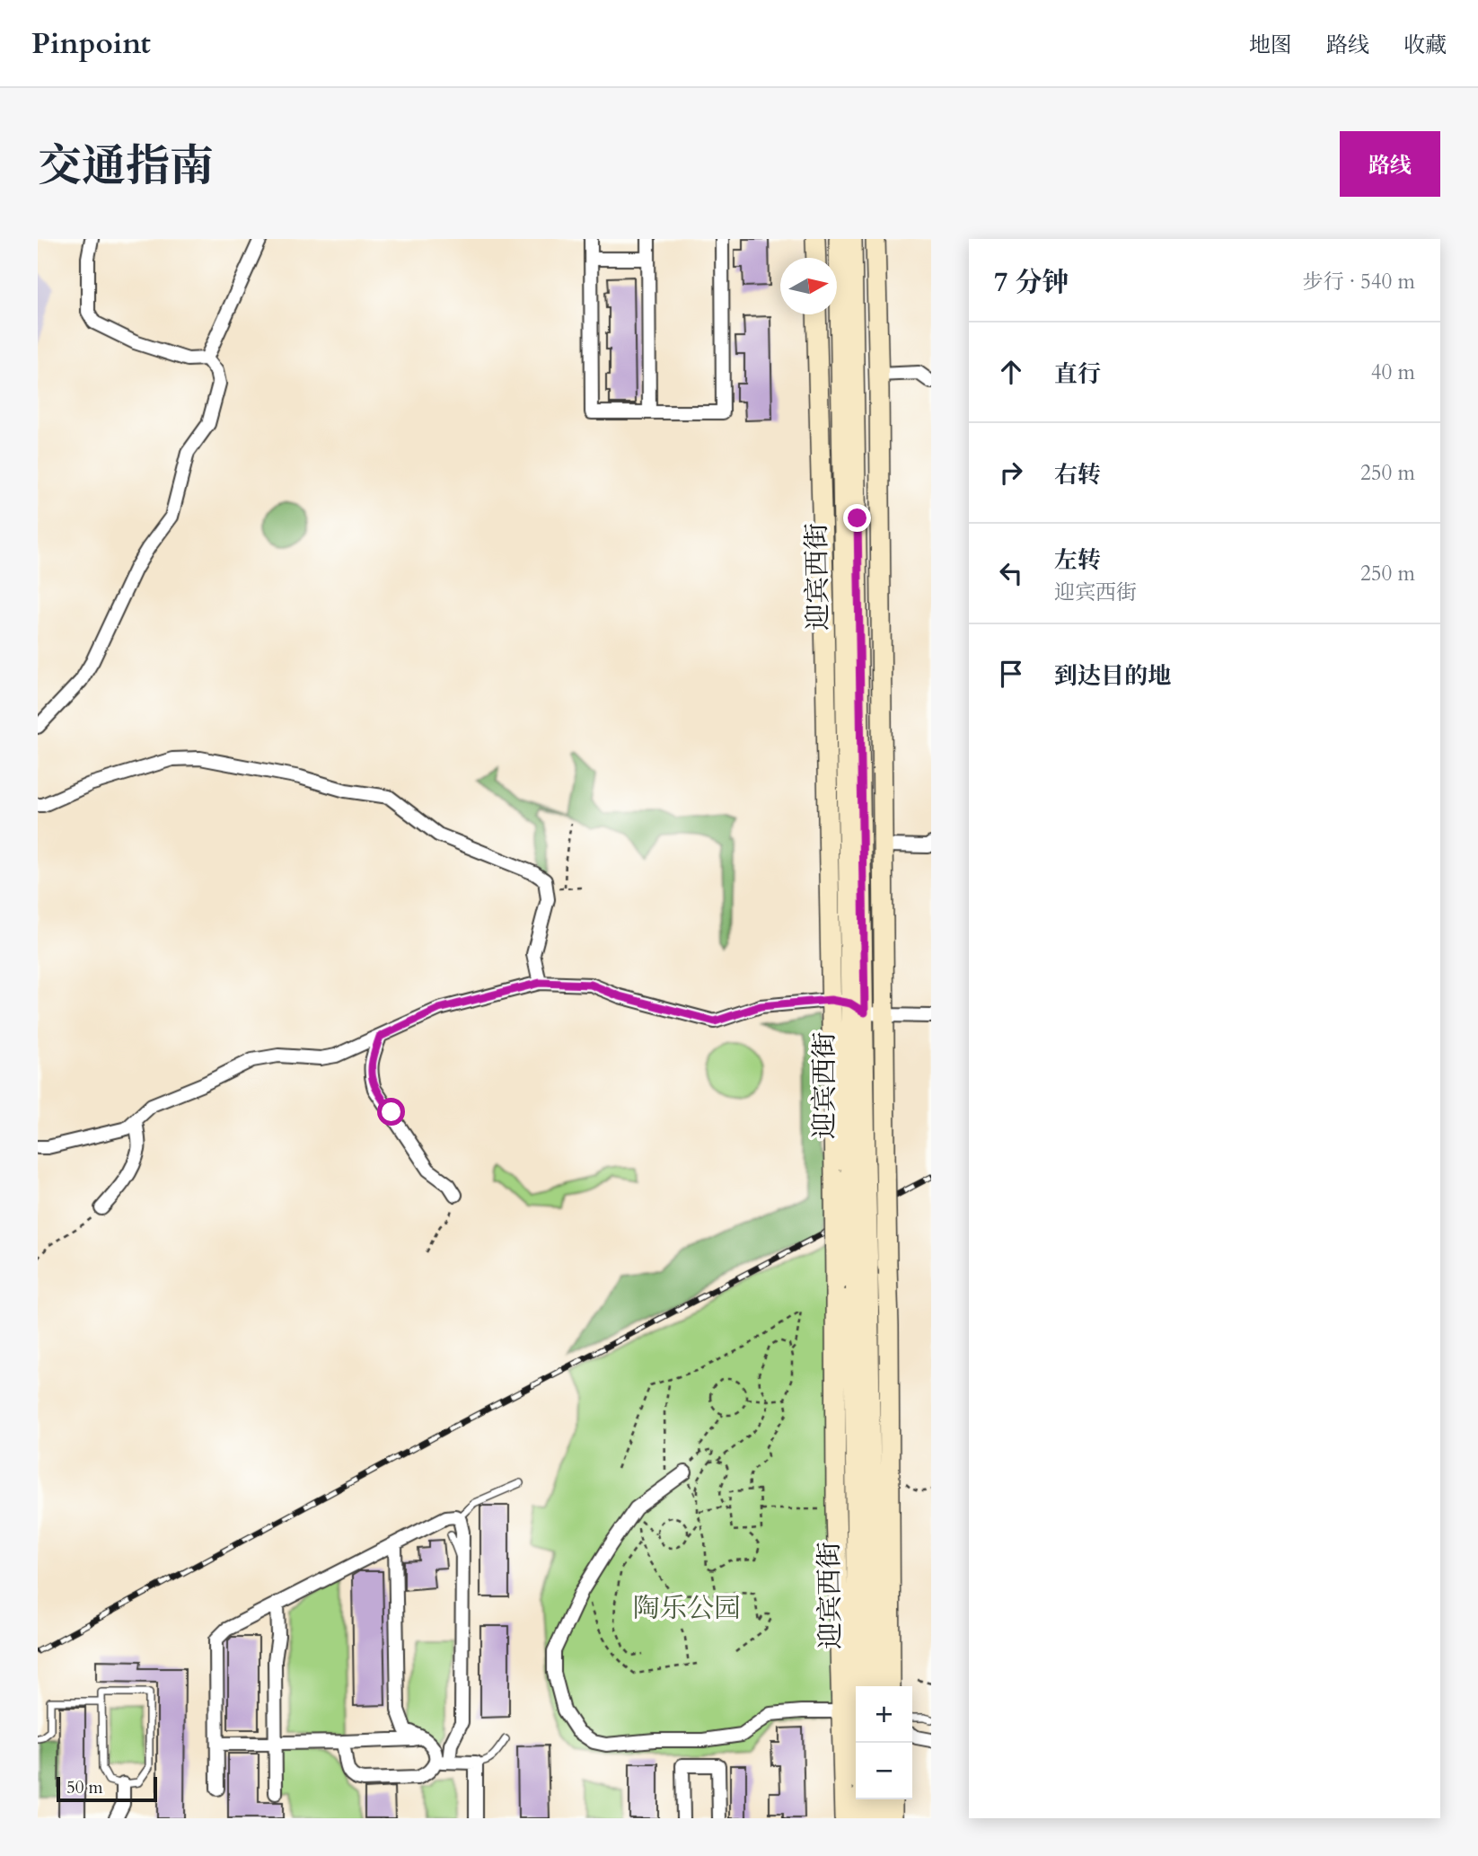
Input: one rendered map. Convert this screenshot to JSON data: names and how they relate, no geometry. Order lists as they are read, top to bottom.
{
  "streets": {
    "street": ["迎宾西街"]
  },
  "parks": ["陶乐公园"],
  "scale_bar": "50 m",
  "north": "right",
  "page": {
    "header": "Pinpoint",
    "nav": ["地图", "路线", "收藏"],
    "title": "交通指南",
    "buttons": "路线",
    "heading": ["7 分钟", "步行 · 540 m"],
    "list": [
      ["直行", "40 m"],
      ["右转", "250 m"],
      ["左转", "迎宾西街", "250 m"],
      "到达目的地"
    ],
    "map_buttons": ["+", "−"],
    "scale": "50 m"
  }
}
